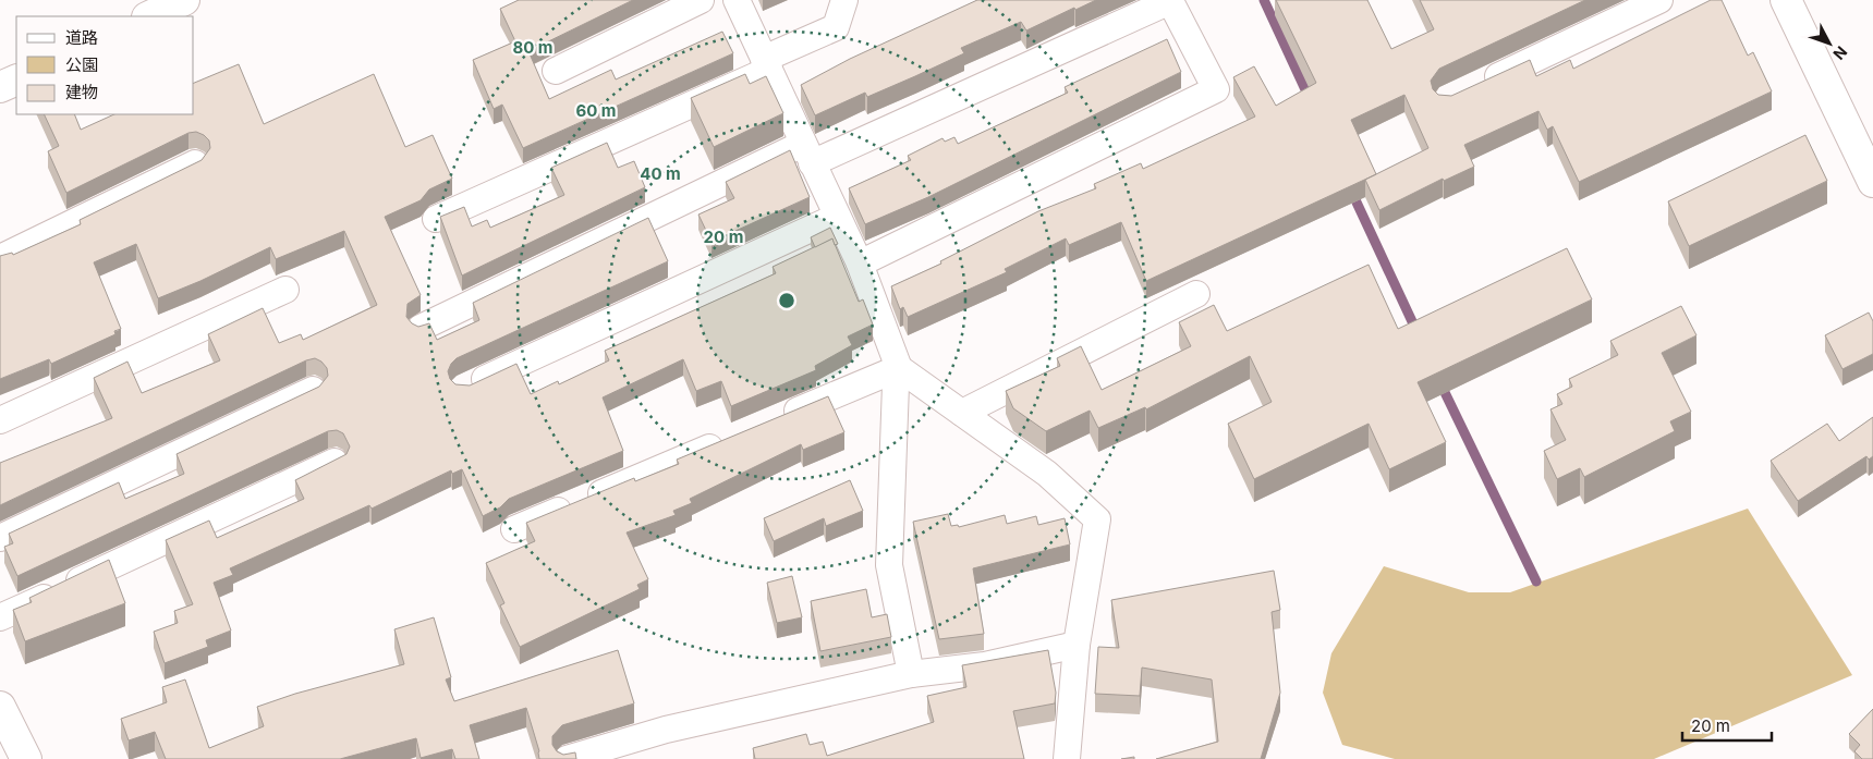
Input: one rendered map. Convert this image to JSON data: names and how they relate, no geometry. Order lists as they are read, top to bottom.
{
  "legend": ["道路", "公園", "建物"],
  "scale_bar": "20 m",
  "north": "bottom right",
  "rings": [
    "80 m",
    "60 m",
    "40 m",
    "20 m"
  ]
}
